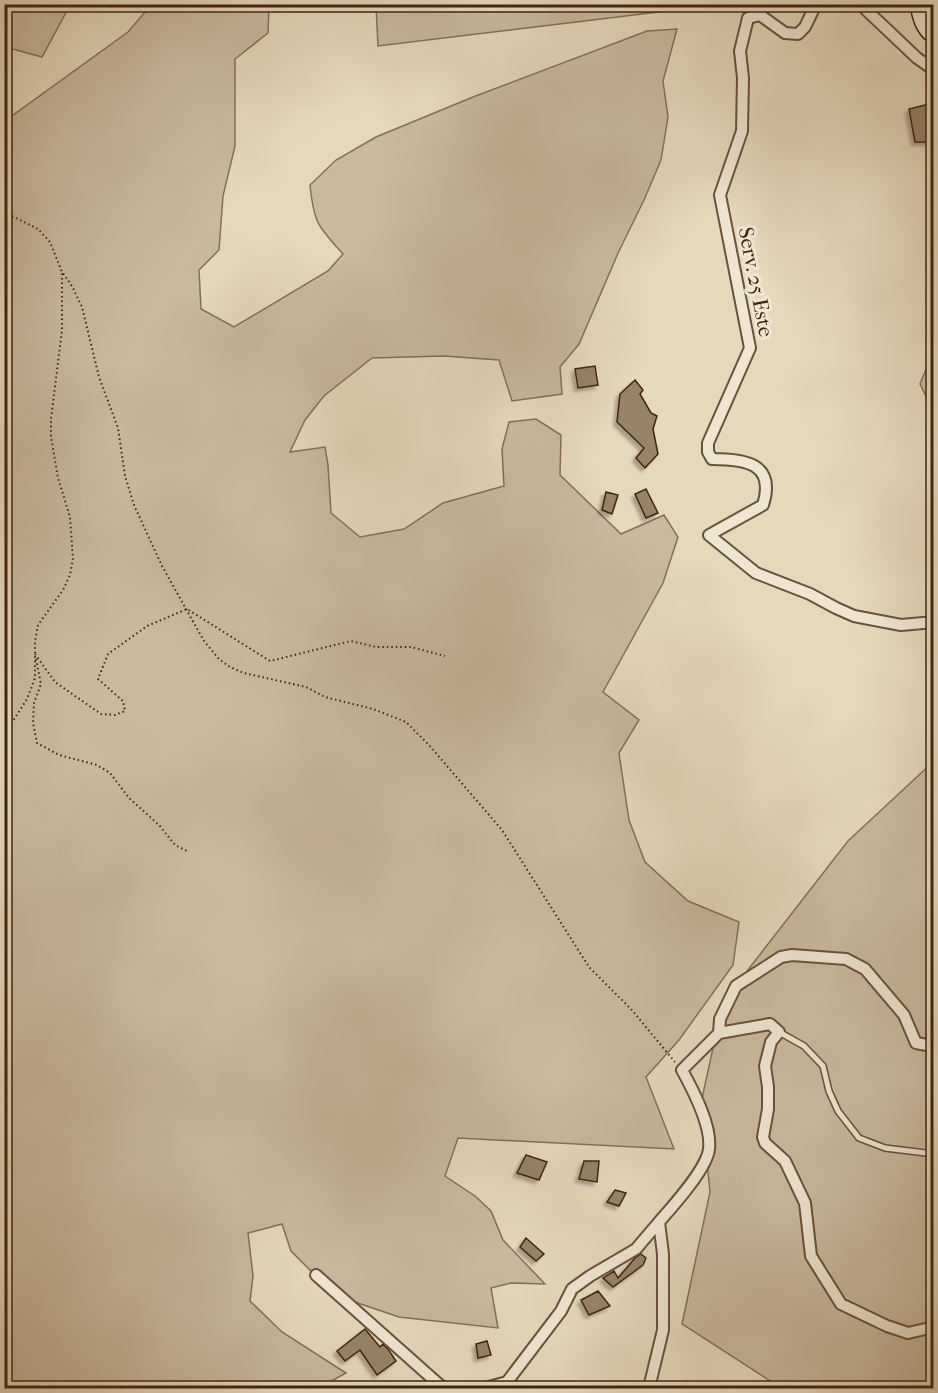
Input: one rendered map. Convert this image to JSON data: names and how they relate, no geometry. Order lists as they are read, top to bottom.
{
  "streets": {
    "street": ["Serv. 25 Este"]
  }
}
